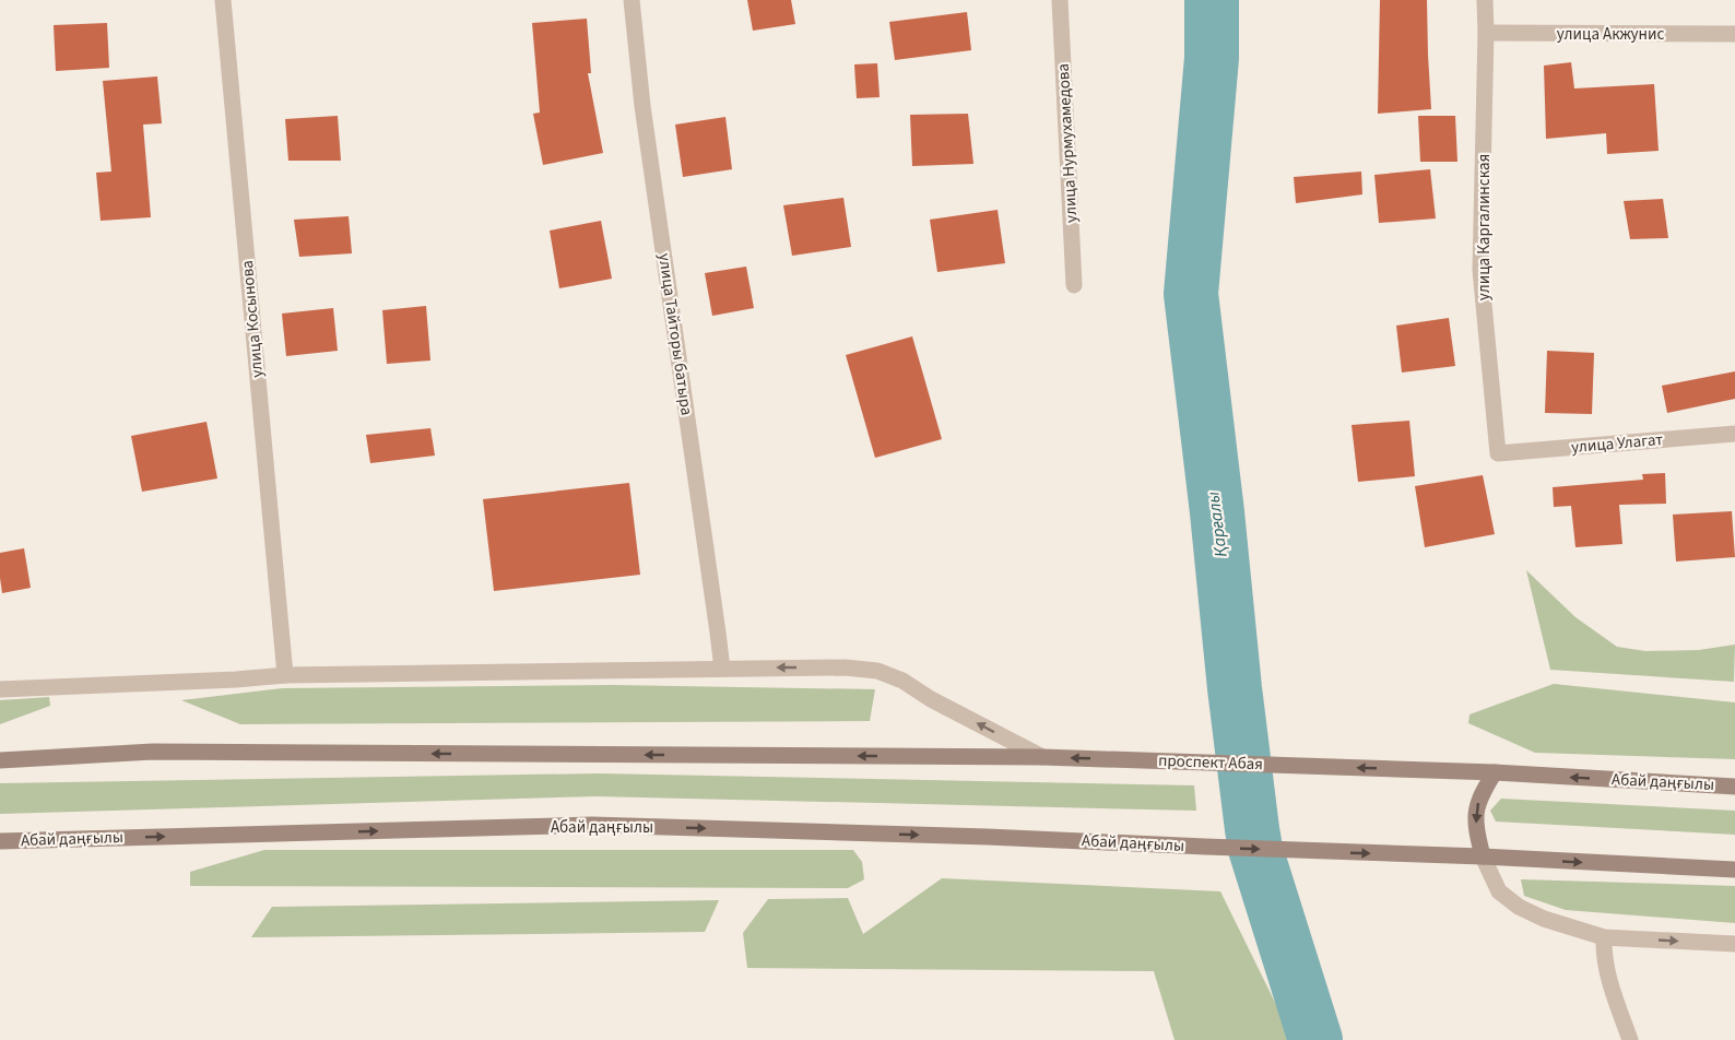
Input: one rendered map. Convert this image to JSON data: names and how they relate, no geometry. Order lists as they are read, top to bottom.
{
  "streets": {
    "main road": ["проспект Абая", "Абай даңғылы"],
    "street": [
      "улица Акжунис",
      "улица Нурмухамедова",
      "улица Каргалинская",
      "улица Косынова",
      "улица Тайторы батыра",
      "улица Улагат"
    ]
  },
  "crossings": [
    ["улица Акжунис", "улица Каргалинская"],
    ["улица Каргалинская", "улица Улагат"],
    ["проспект Абая", "Абай даңғылы"]
  ],
  "one_way": ["проспект Абая"],
  "water": ["Қарғалы"]
}
